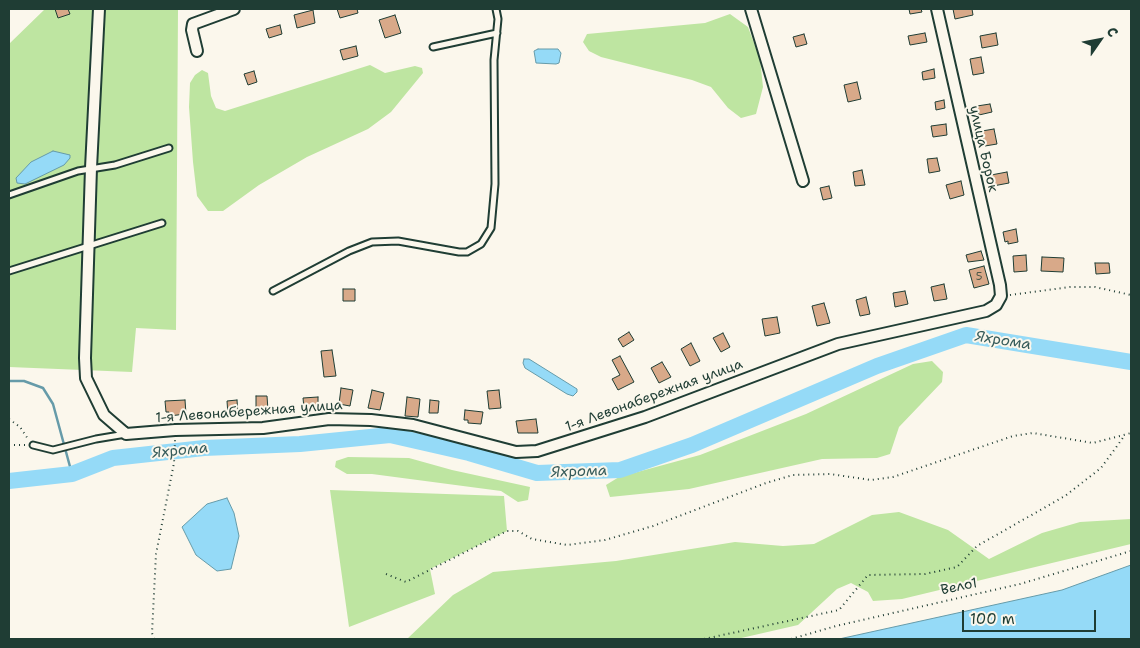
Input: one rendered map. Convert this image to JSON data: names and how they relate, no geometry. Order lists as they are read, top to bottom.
{
  "streets": {
    "street": ["улица Борок", "1-я Левонабережная улица"],
    "path": ["Вело1"]
  },
  "crossings": [
    ["улица Борок", "1-я Левонабережная улица"]
  ],
  "water": ["Яхрома"],
  "house_numbers": ["5"],
  "scale_bar": "100 m",
  "north": "top right"
}
